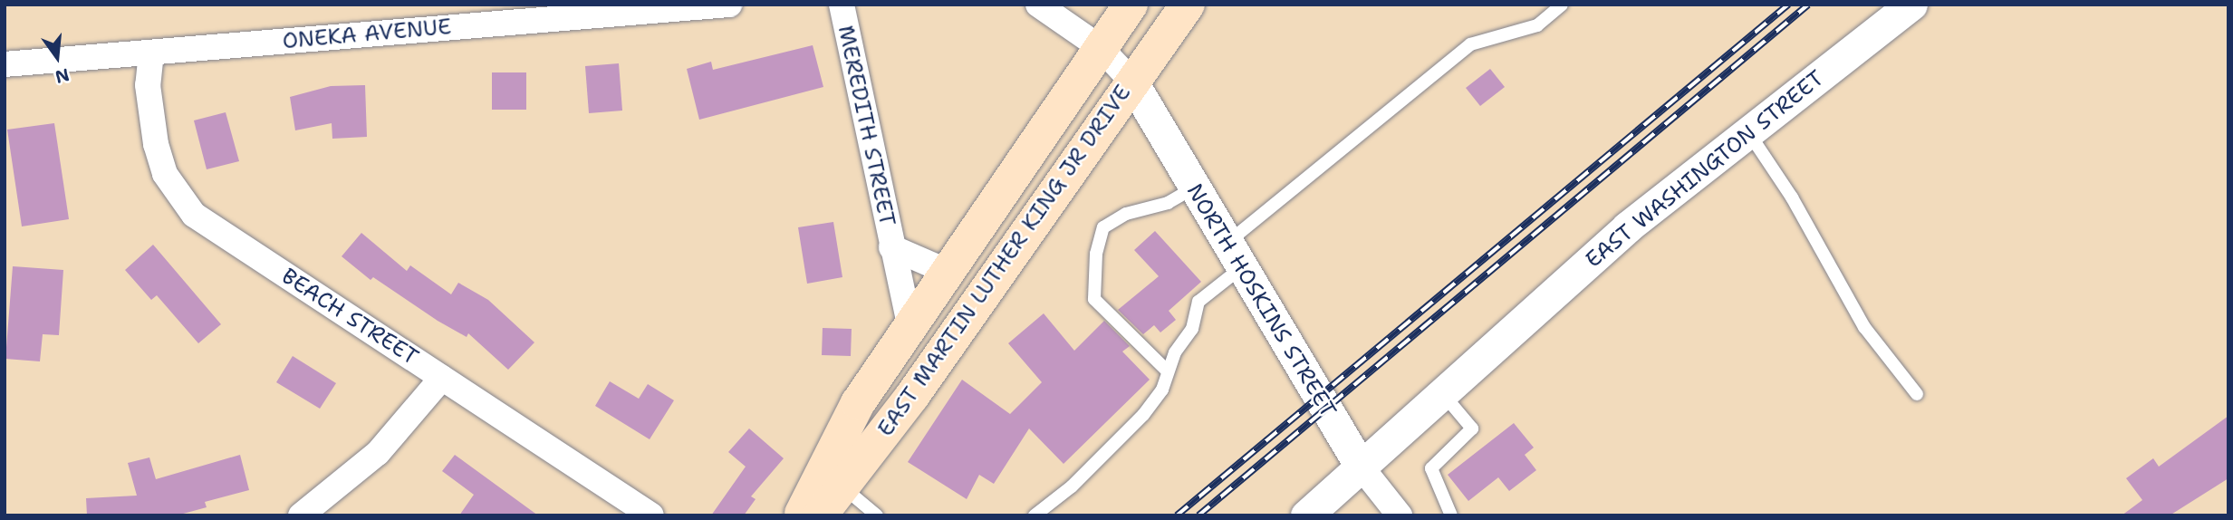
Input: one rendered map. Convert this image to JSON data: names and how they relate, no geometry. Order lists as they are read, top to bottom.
{
  "streets": {
    "main road": ["EAST MARTIN LUTHER KING JR DRIVE"],
    "street": [
      "ONEKA AVENUE",
      "MEREDITH STREET",
      "EAST WASHINGTON STREET",
      "NORTH HOSKINS STREET",
      "BEACH STREET"
    ]
  },
  "crossings": [
    ["ONEKA AVENUE", "BEACH STREET"],
    ["MEREDITH STREET", "EAST MARTIN LUTHER KING JR DRIVE"],
    ["EAST WASHINGTON STREET", "NORTH HOSKINS STREET"],
    ["EAST MARTIN LUTHER KING JR DRIVE", "NORTH HOSKINS STREET"]
  ],
  "north": "bottom"
}
